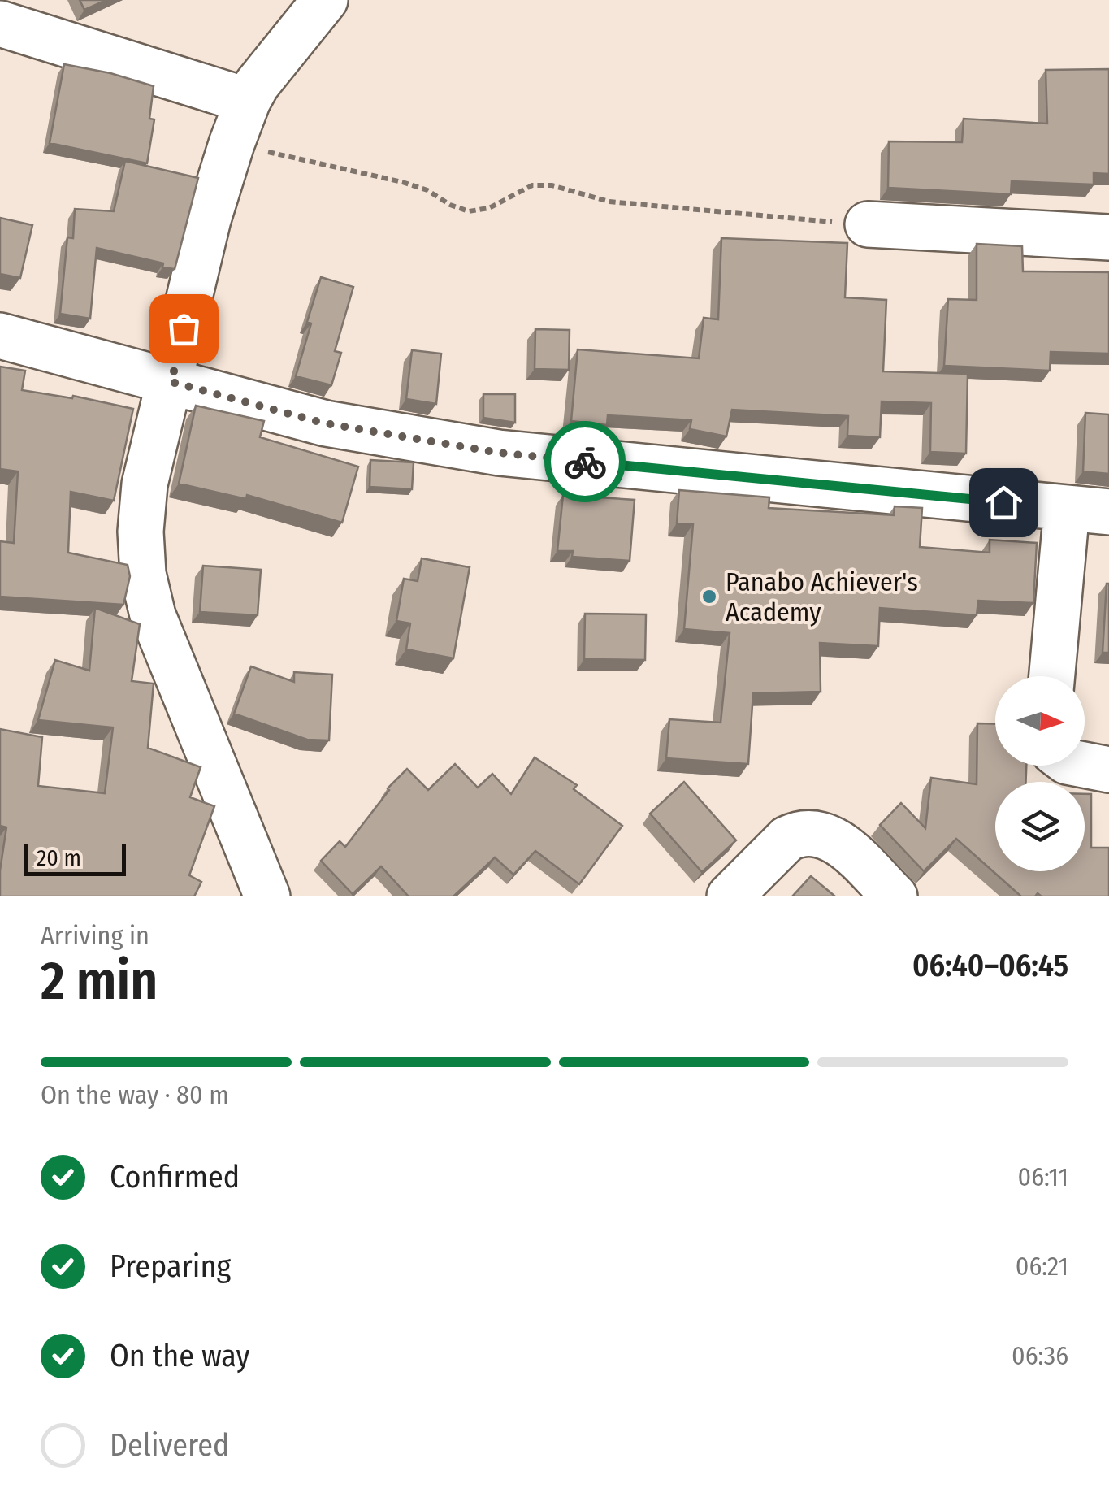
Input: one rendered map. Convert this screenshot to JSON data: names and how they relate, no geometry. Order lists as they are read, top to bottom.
{
  "places": ["Panabo Achiever's Academy"],
  "scale_bar": "20 m",
  "north": "right",
  "page": {
    "scale": "20 m",
    "heading": ["2 min", "Arriving in", "06:40–06:45"],
    "bar": "On the way · 80 m",
    "list": [
      ["Confirmed", "06:11"],
      ["Preparing", "06:21"],
      ["On the way", "06:36"],
      "Delivered"
    ]
  }
}
